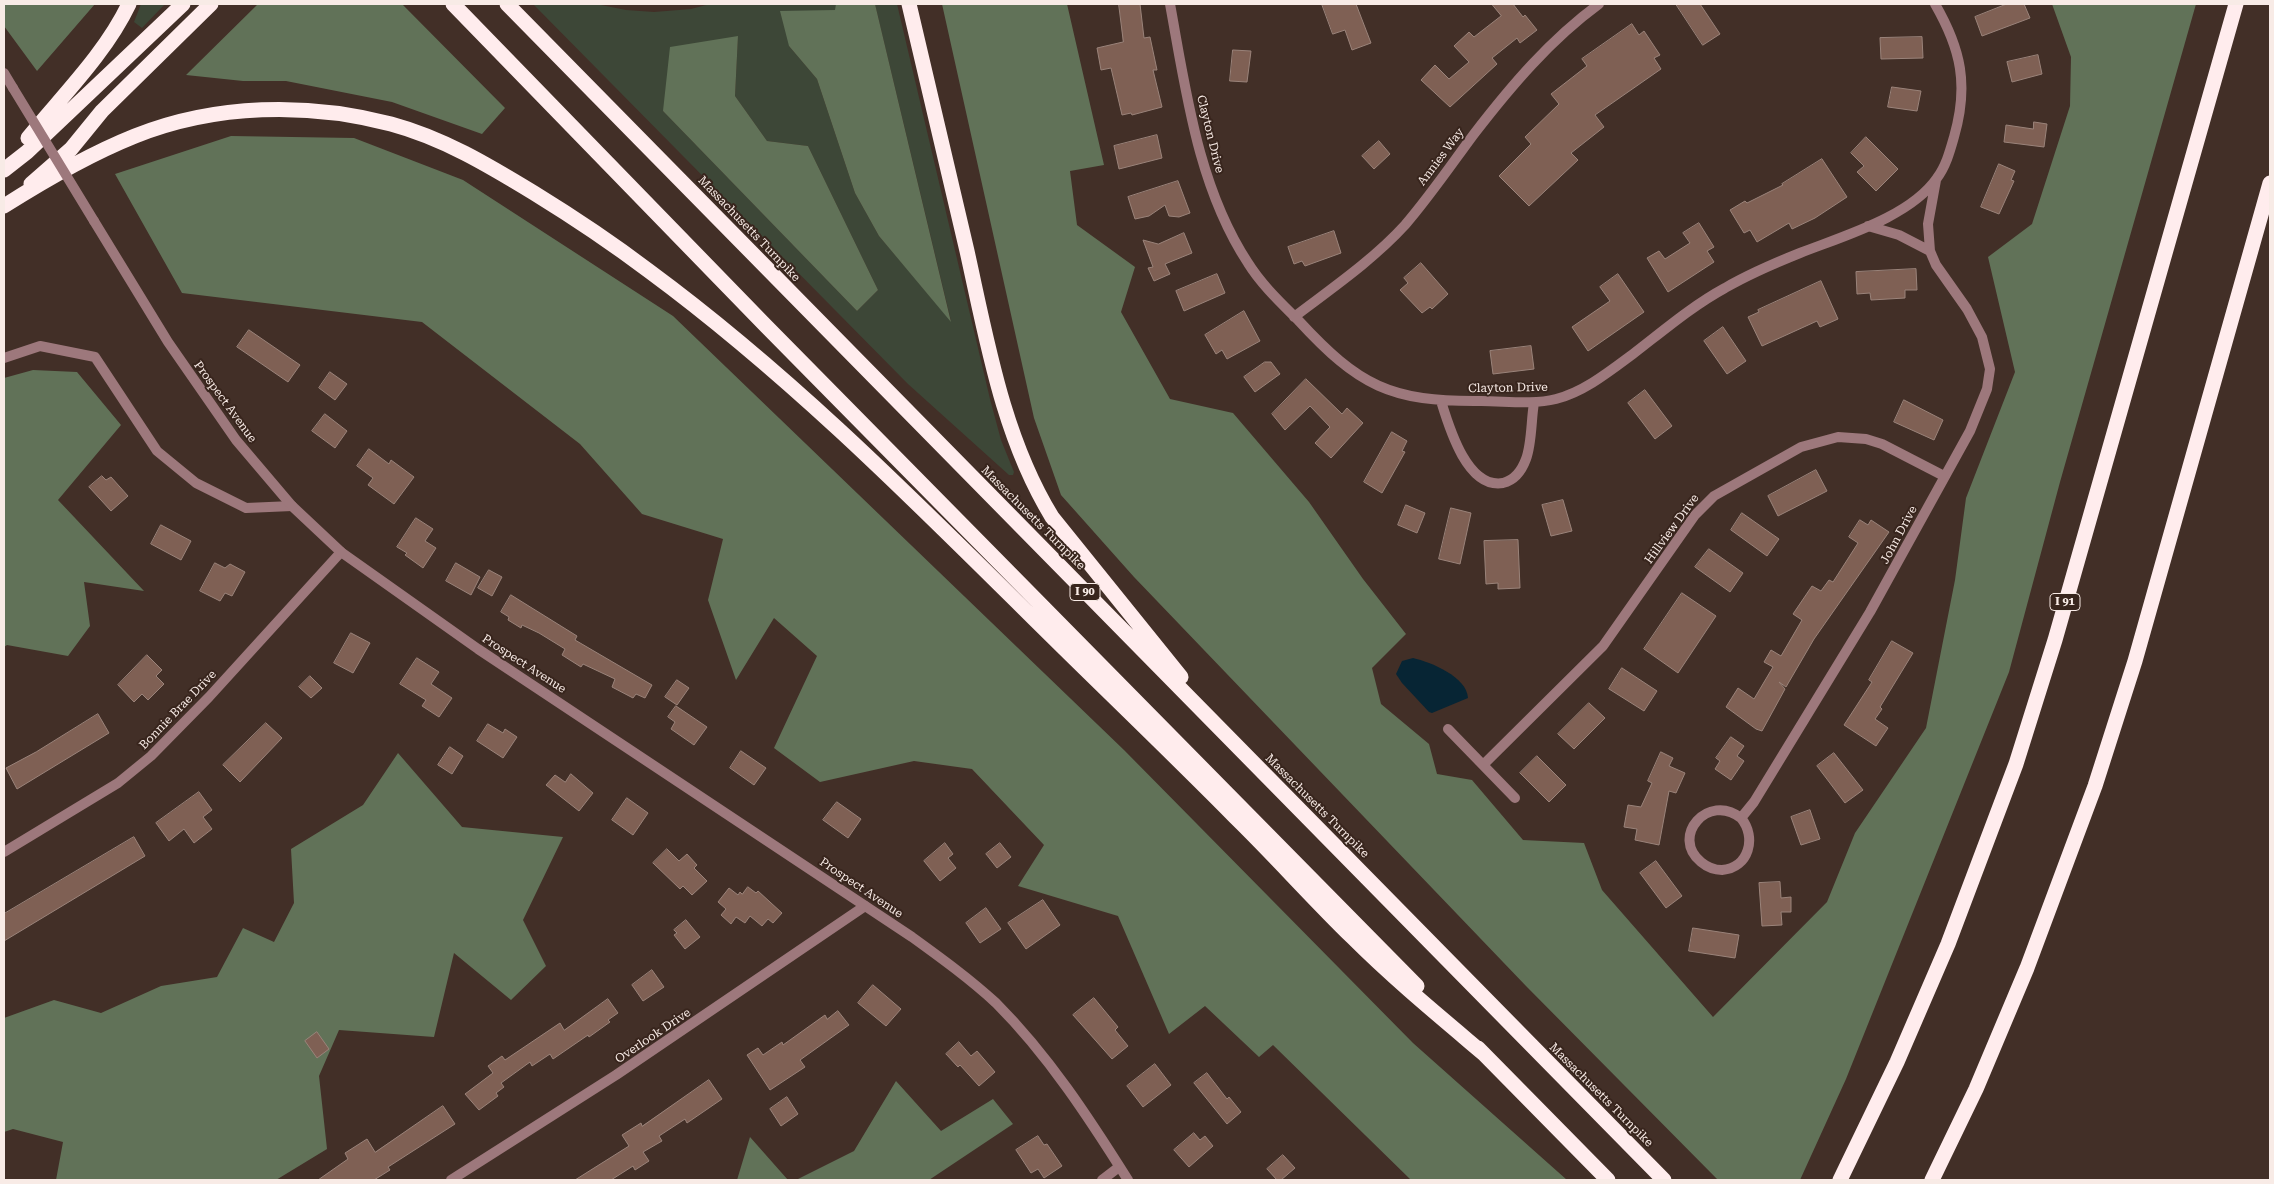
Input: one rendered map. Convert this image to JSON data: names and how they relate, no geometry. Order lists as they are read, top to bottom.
{
  "streets": {
    "highway": ["Massachusetts Turnpike", "I 90", "I 91"],
    "street": [
      "Clayton Drive",
      "Annies Way",
      "Prospect Avenue",
      "Hillview Drive",
      "John Drive",
      "Bonnie Brae Drive",
      "Overlook Drive"
    ]
  },
  "crossings": [
    ["Clayton Drive", "Annies Way"],
    ["Clayton Drive", "John Drive"],
    ["Prospect Avenue", "Bonnie Brae Drive"],
    ["Prospect Avenue", "Overlook Drive"],
    ["Hillview Drive", "John Drive"]
  ]
}
